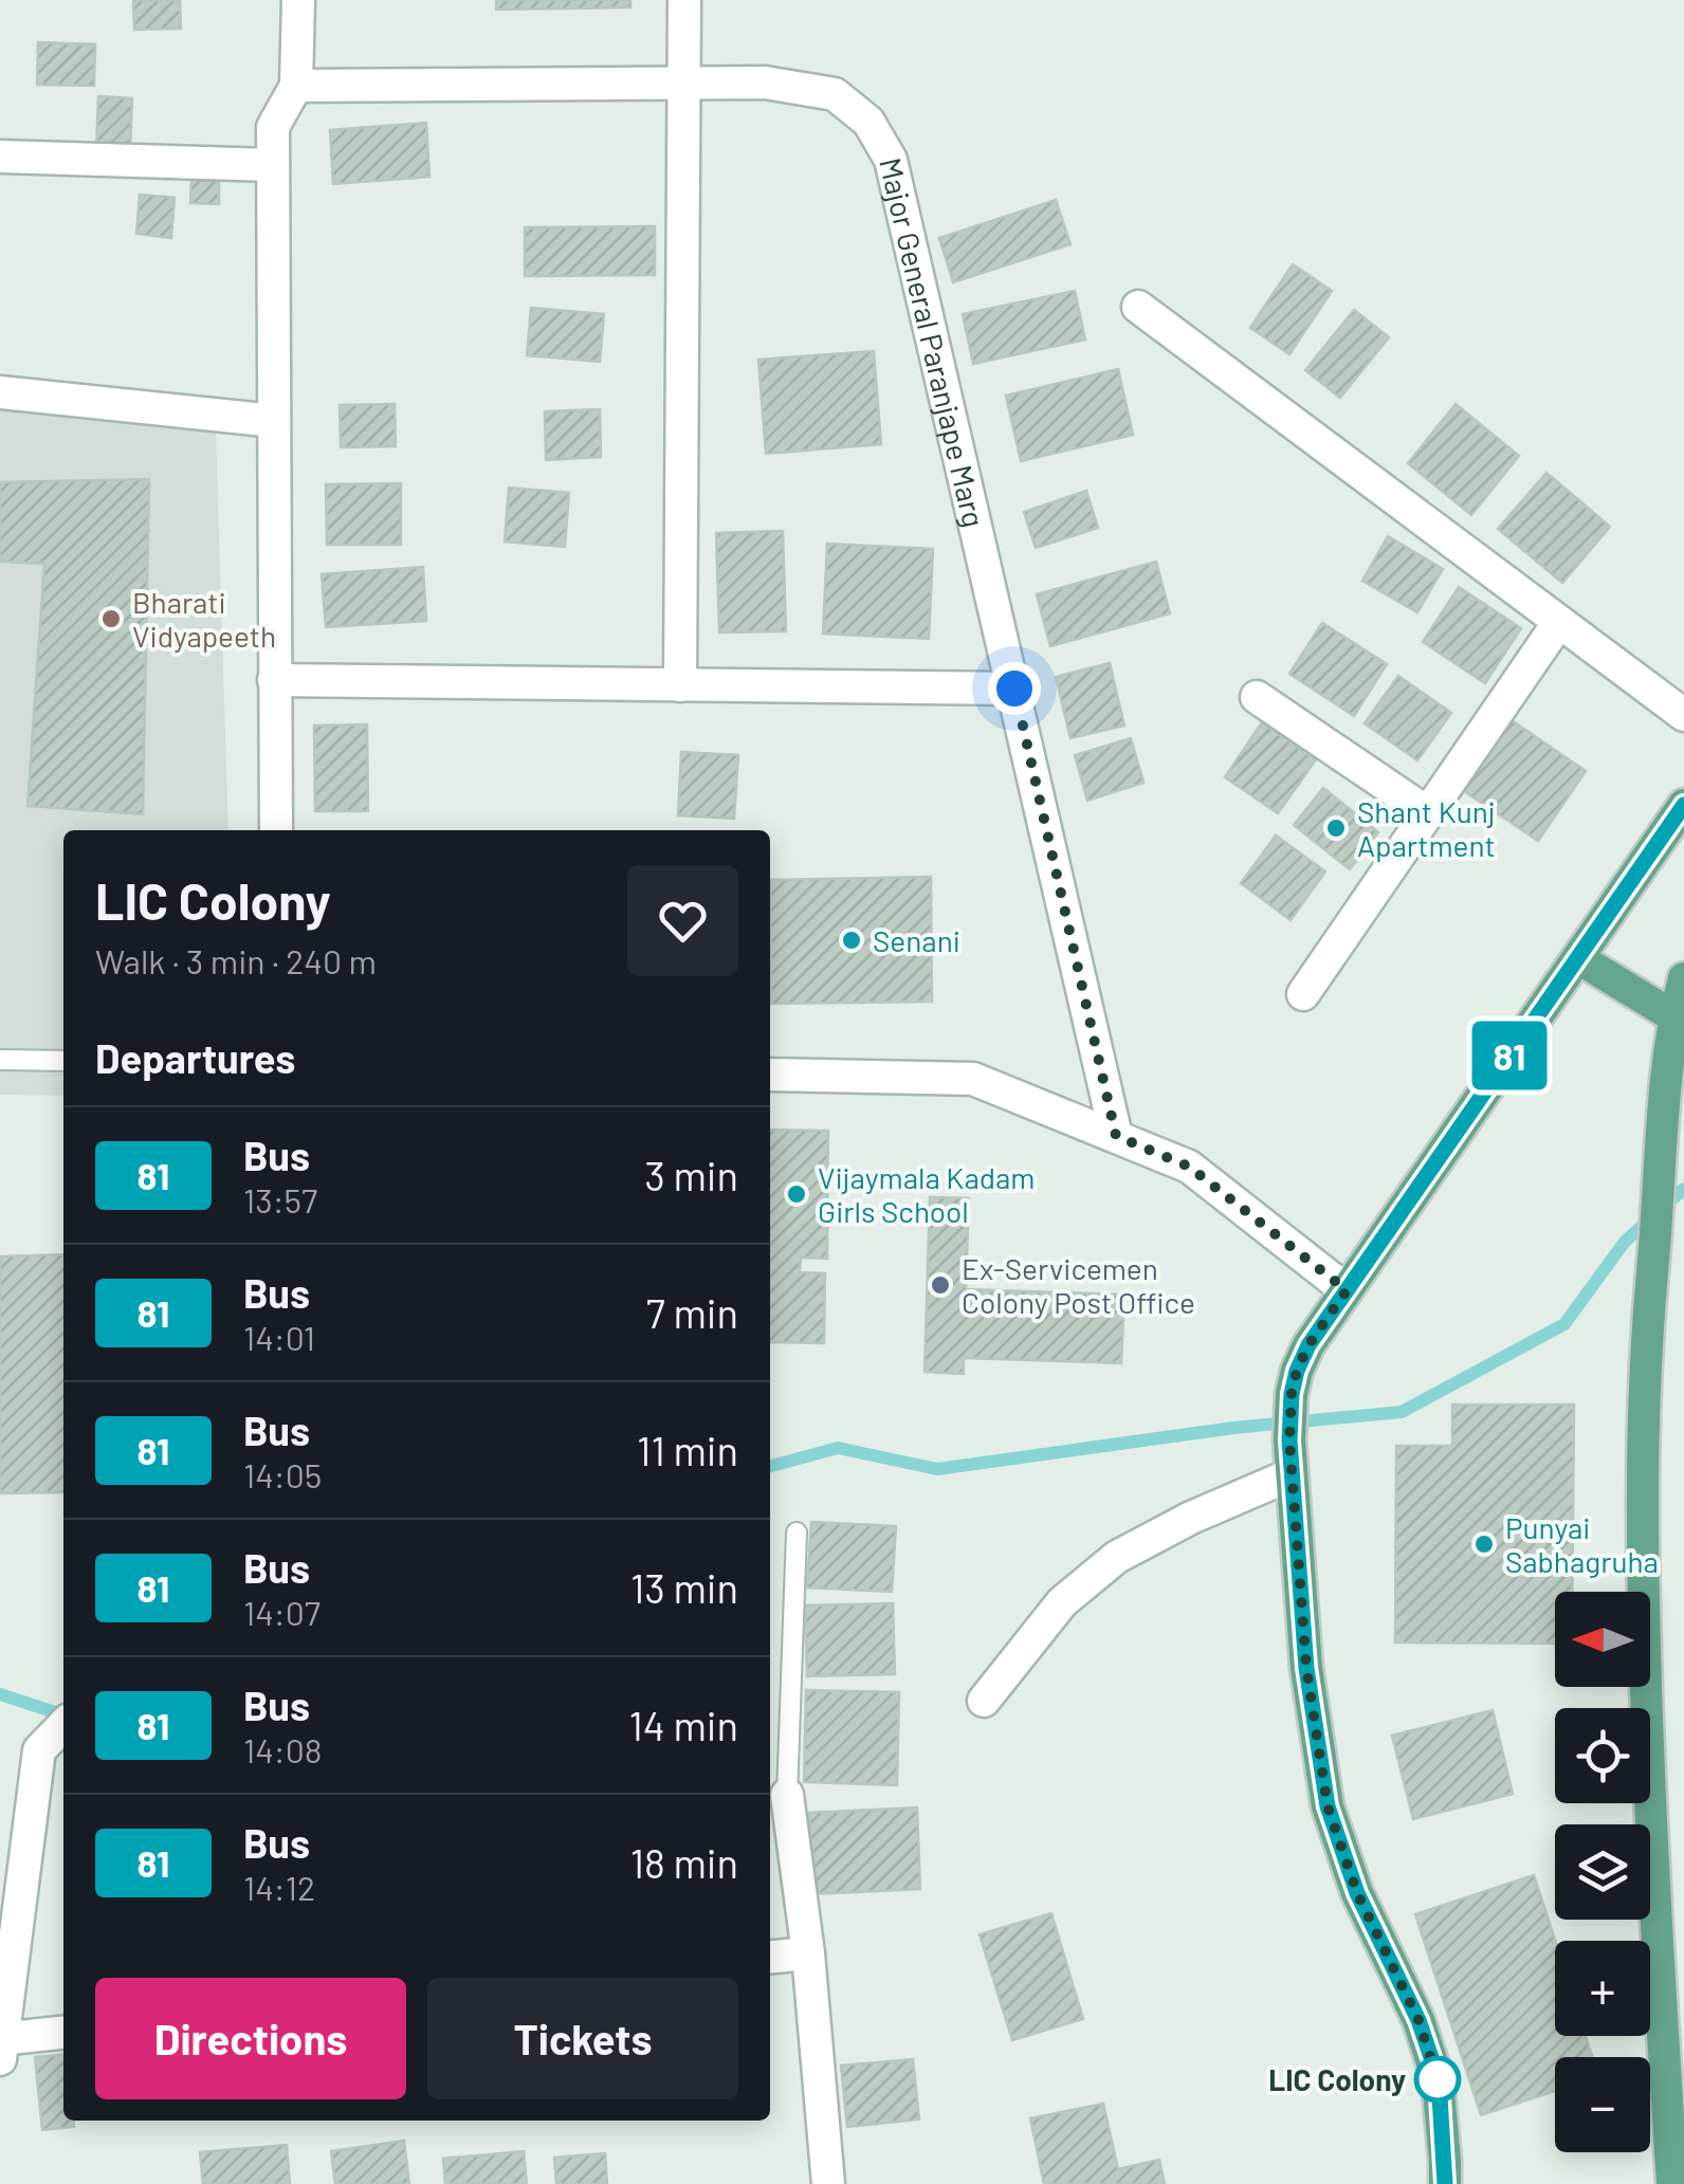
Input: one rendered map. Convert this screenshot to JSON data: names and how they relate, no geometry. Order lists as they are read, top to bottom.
{
  "streets": {
    "street": ["Major General Paranjape Marg"]
  },
  "places": [
    "Bharati Vidyapeeth",
    "Shant Kunj Apartment",
    "Senani",
    "Vijaymala Kadam Girls School",
    "Ex-Servicemen Colony Post Office",
    "Punyai Sabhagruha",
    "LIC Colony"
  ],
  "lines": ["bus line 81"],
  "north": "left",
  "page": {
    "on_map": "81",
    "heading": [
      ["LIC Colony", "Walk · 3 min · 240 m"],
      "Departures"
    ],
    "list": [
      {
        "mark": "81",
        "name": "Bus",
        "note": "13:57",
        "value": "3 min"
      },
      {
        "mark": "81",
        "name": "Bus",
        "note": "14:01",
        "value": "7 min"
      },
      {
        "mark": "81",
        "name": "Bus",
        "note": "14:05",
        "value": "11 min"
      },
      {
        "mark": "81",
        "name": "Bus",
        "note": "14:07",
        "value": "13 min"
      },
      {
        "mark": "81",
        "name": "Bus",
        "note": "14:08",
        "value": "14 min"
      },
      {
        "mark": "81",
        "name": "Bus",
        "note": "14:12",
        "value": "18 min"
      }
    ],
    "map_buttons": ["+", "−"],
    "buttons": ["Directions", "Tickets"]
  }
}
